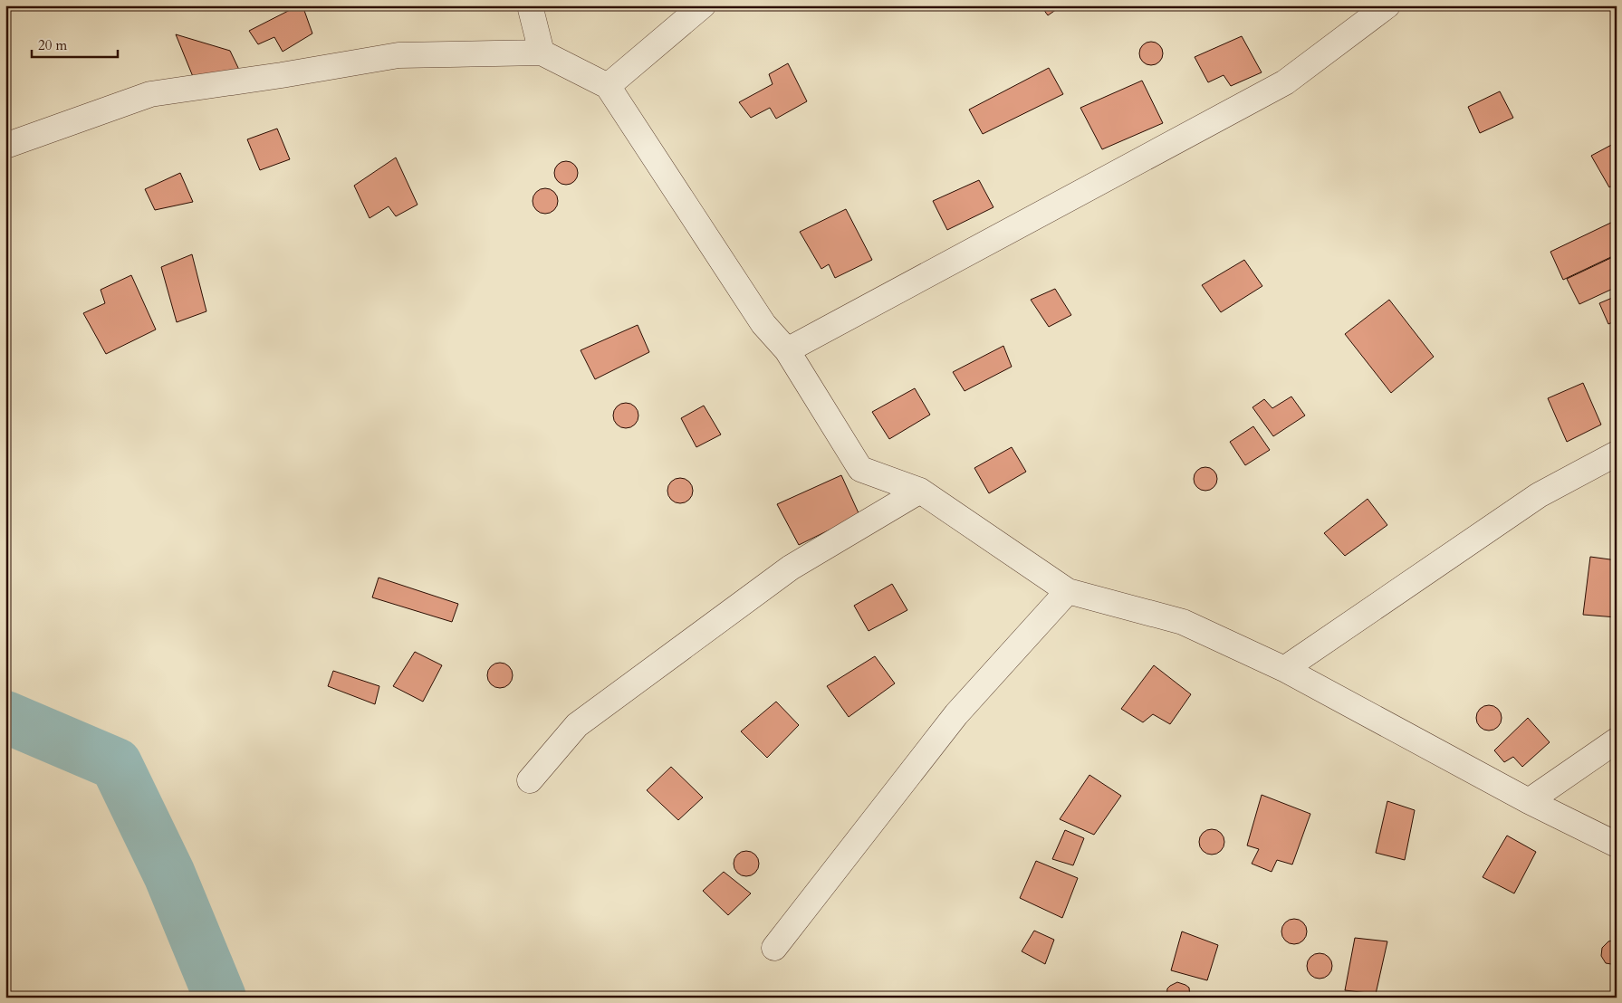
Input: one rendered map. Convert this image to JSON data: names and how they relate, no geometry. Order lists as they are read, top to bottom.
{
  "scale_bar": "20 m"
}
